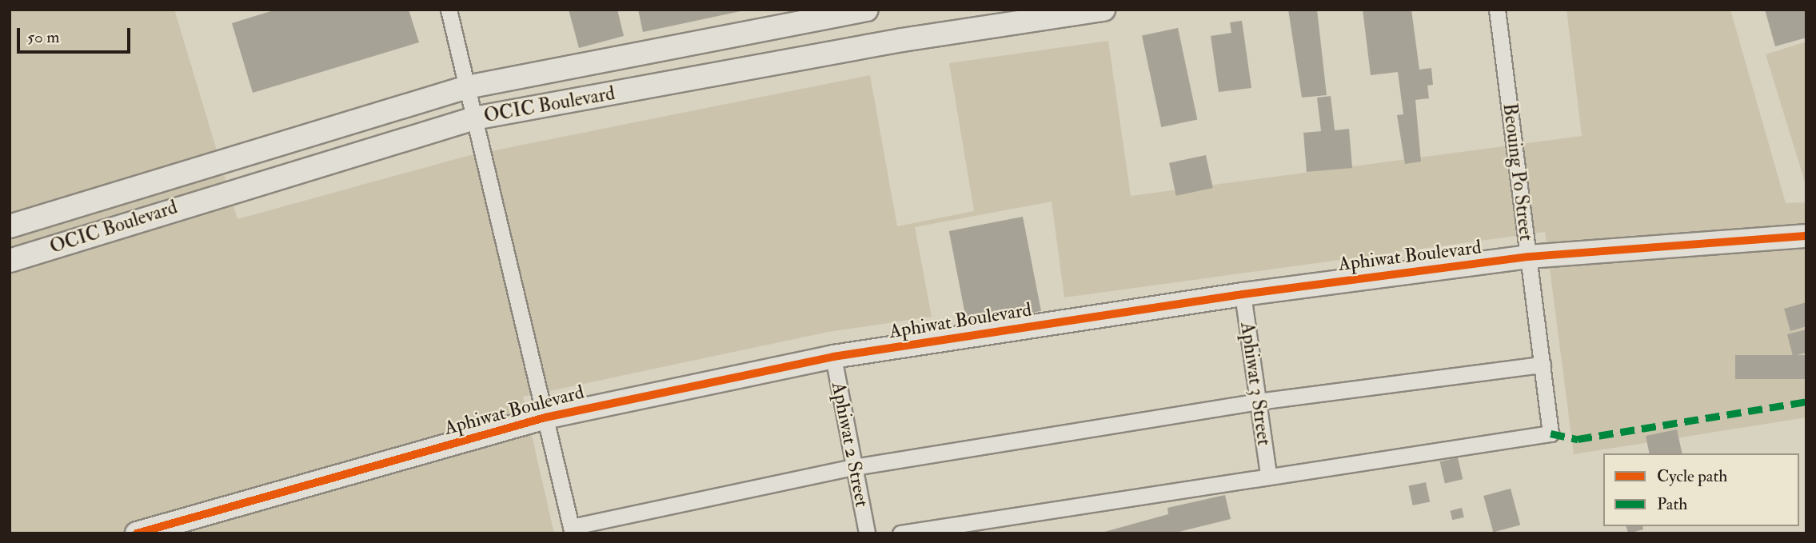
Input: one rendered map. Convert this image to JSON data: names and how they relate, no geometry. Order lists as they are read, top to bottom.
{
  "streets": {
    "street": [
      "OCIC Boulevard",
      "Beouing Po Street",
      "Aphiwat Boulevard",
      "Aphiwat 3 Street",
      "Aphiwat 2 Street"
    ]
  },
  "crossings": [
    ["Beouing Po Street", "Aphiwat Boulevard"],
    ["Beouing Po Street", "Aphiwat 3 Street"],
    ["Aphiwat Boulevard", "Aphiwat 3 Street"],
    ["Aphiwat Boulevard", "Aphiwat 2 Street"]
  ],
  "legend": ["Cycle path", "Path"],
  "scale_bar": "50 m"
}
